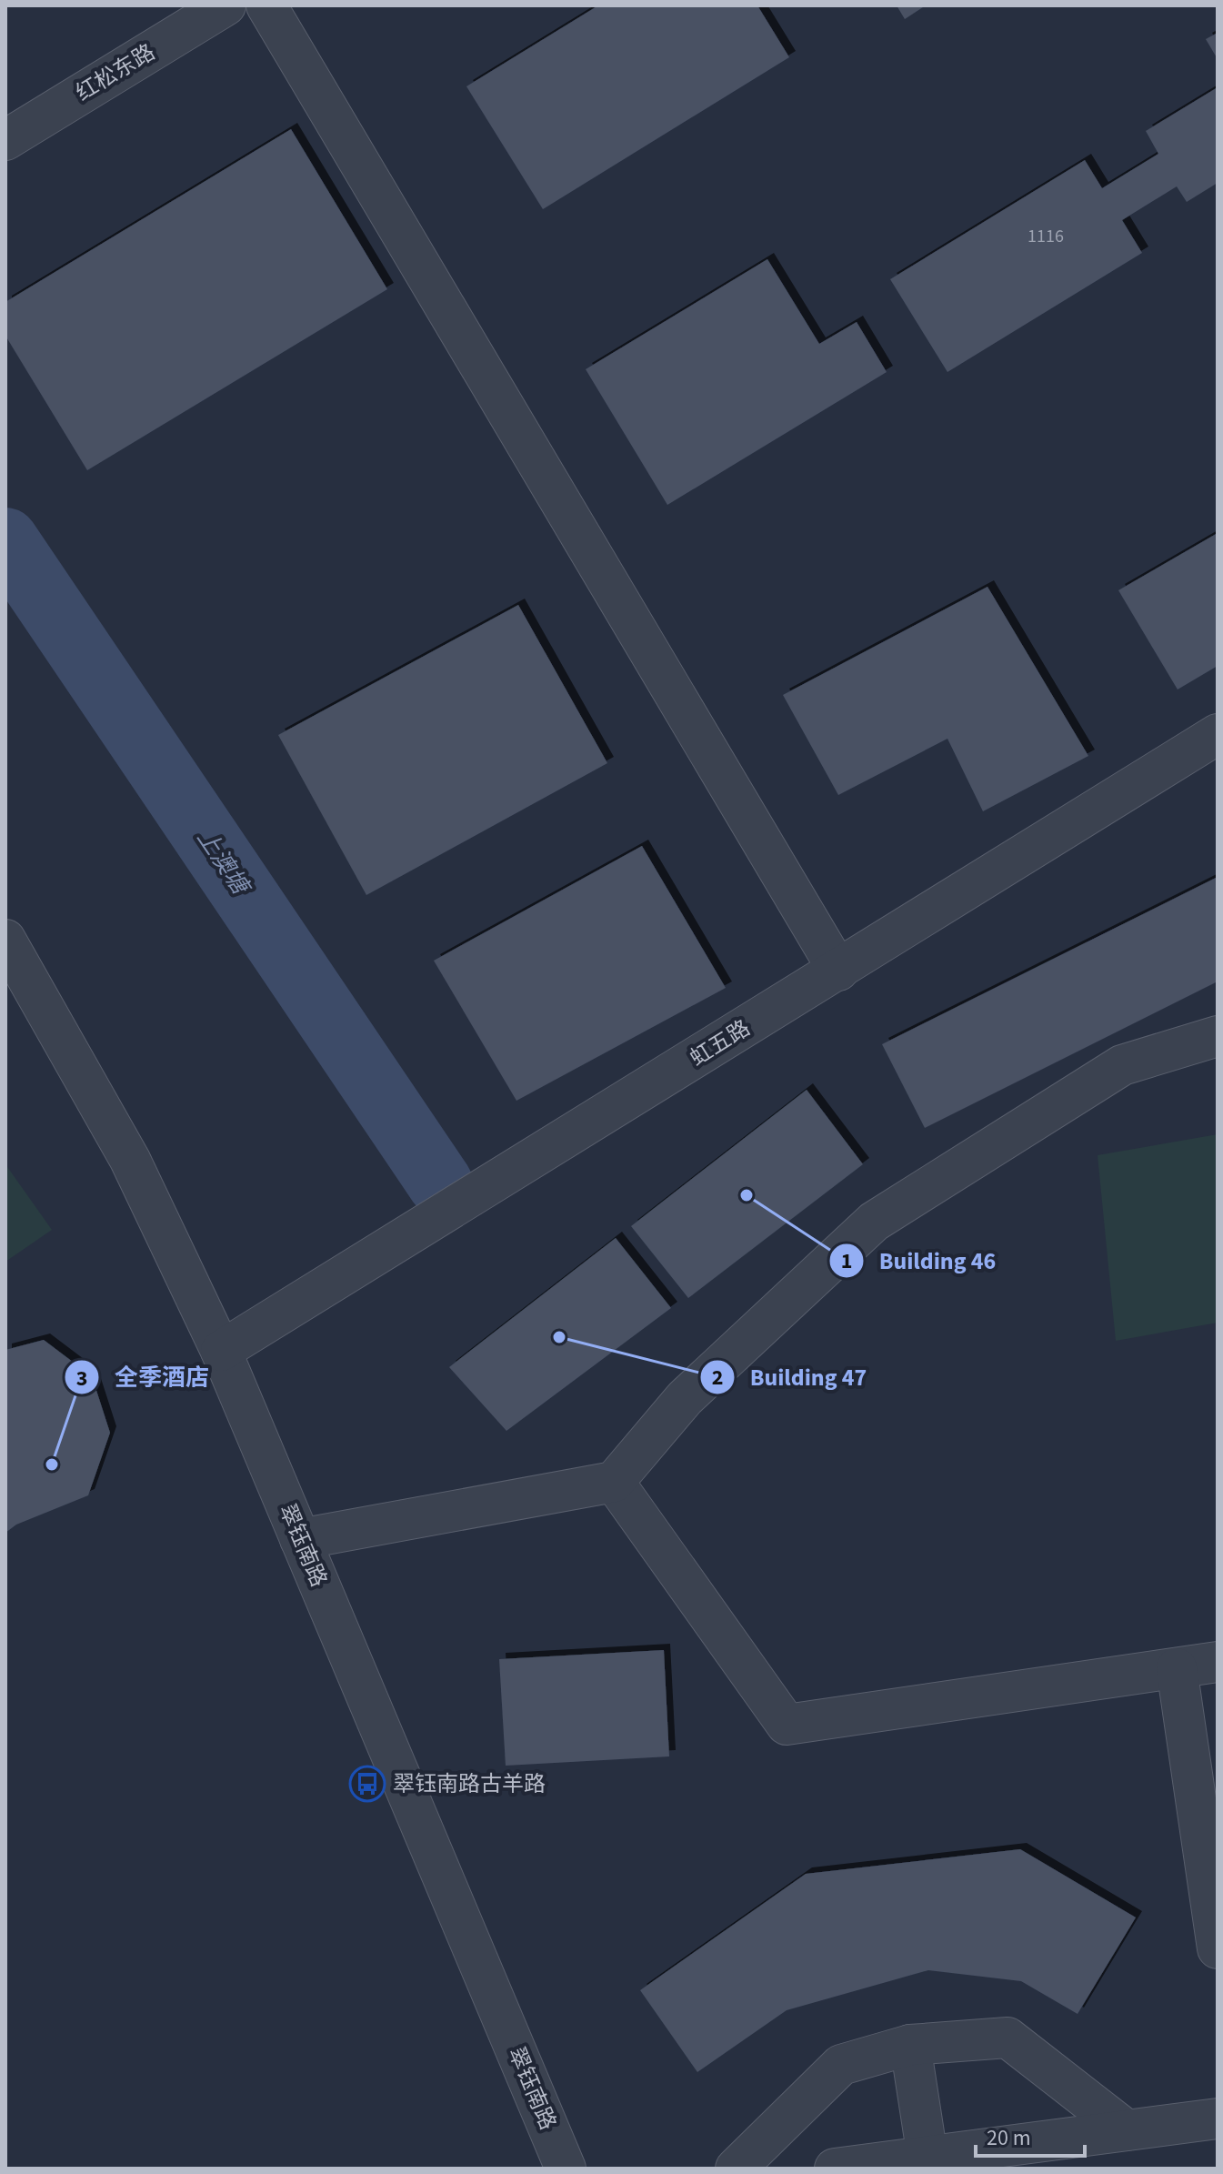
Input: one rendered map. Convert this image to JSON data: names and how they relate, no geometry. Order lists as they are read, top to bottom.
{
  "streets": {
    "street": ["红松东路", "虹五路", "翠钰南路"]
  },
  "crossings": [
    ["虹五路", "翠钰南路"]
  ],
  "water": ["上澳塘"],
  "places": {
    "other": ["Building 46", "Building 47", "全季酒店"],
    "bus stop": ["翠钰南路古羊路"]
  },
  "house_numbers": ["1116"],
  "scale_bar": "20 m"
}
